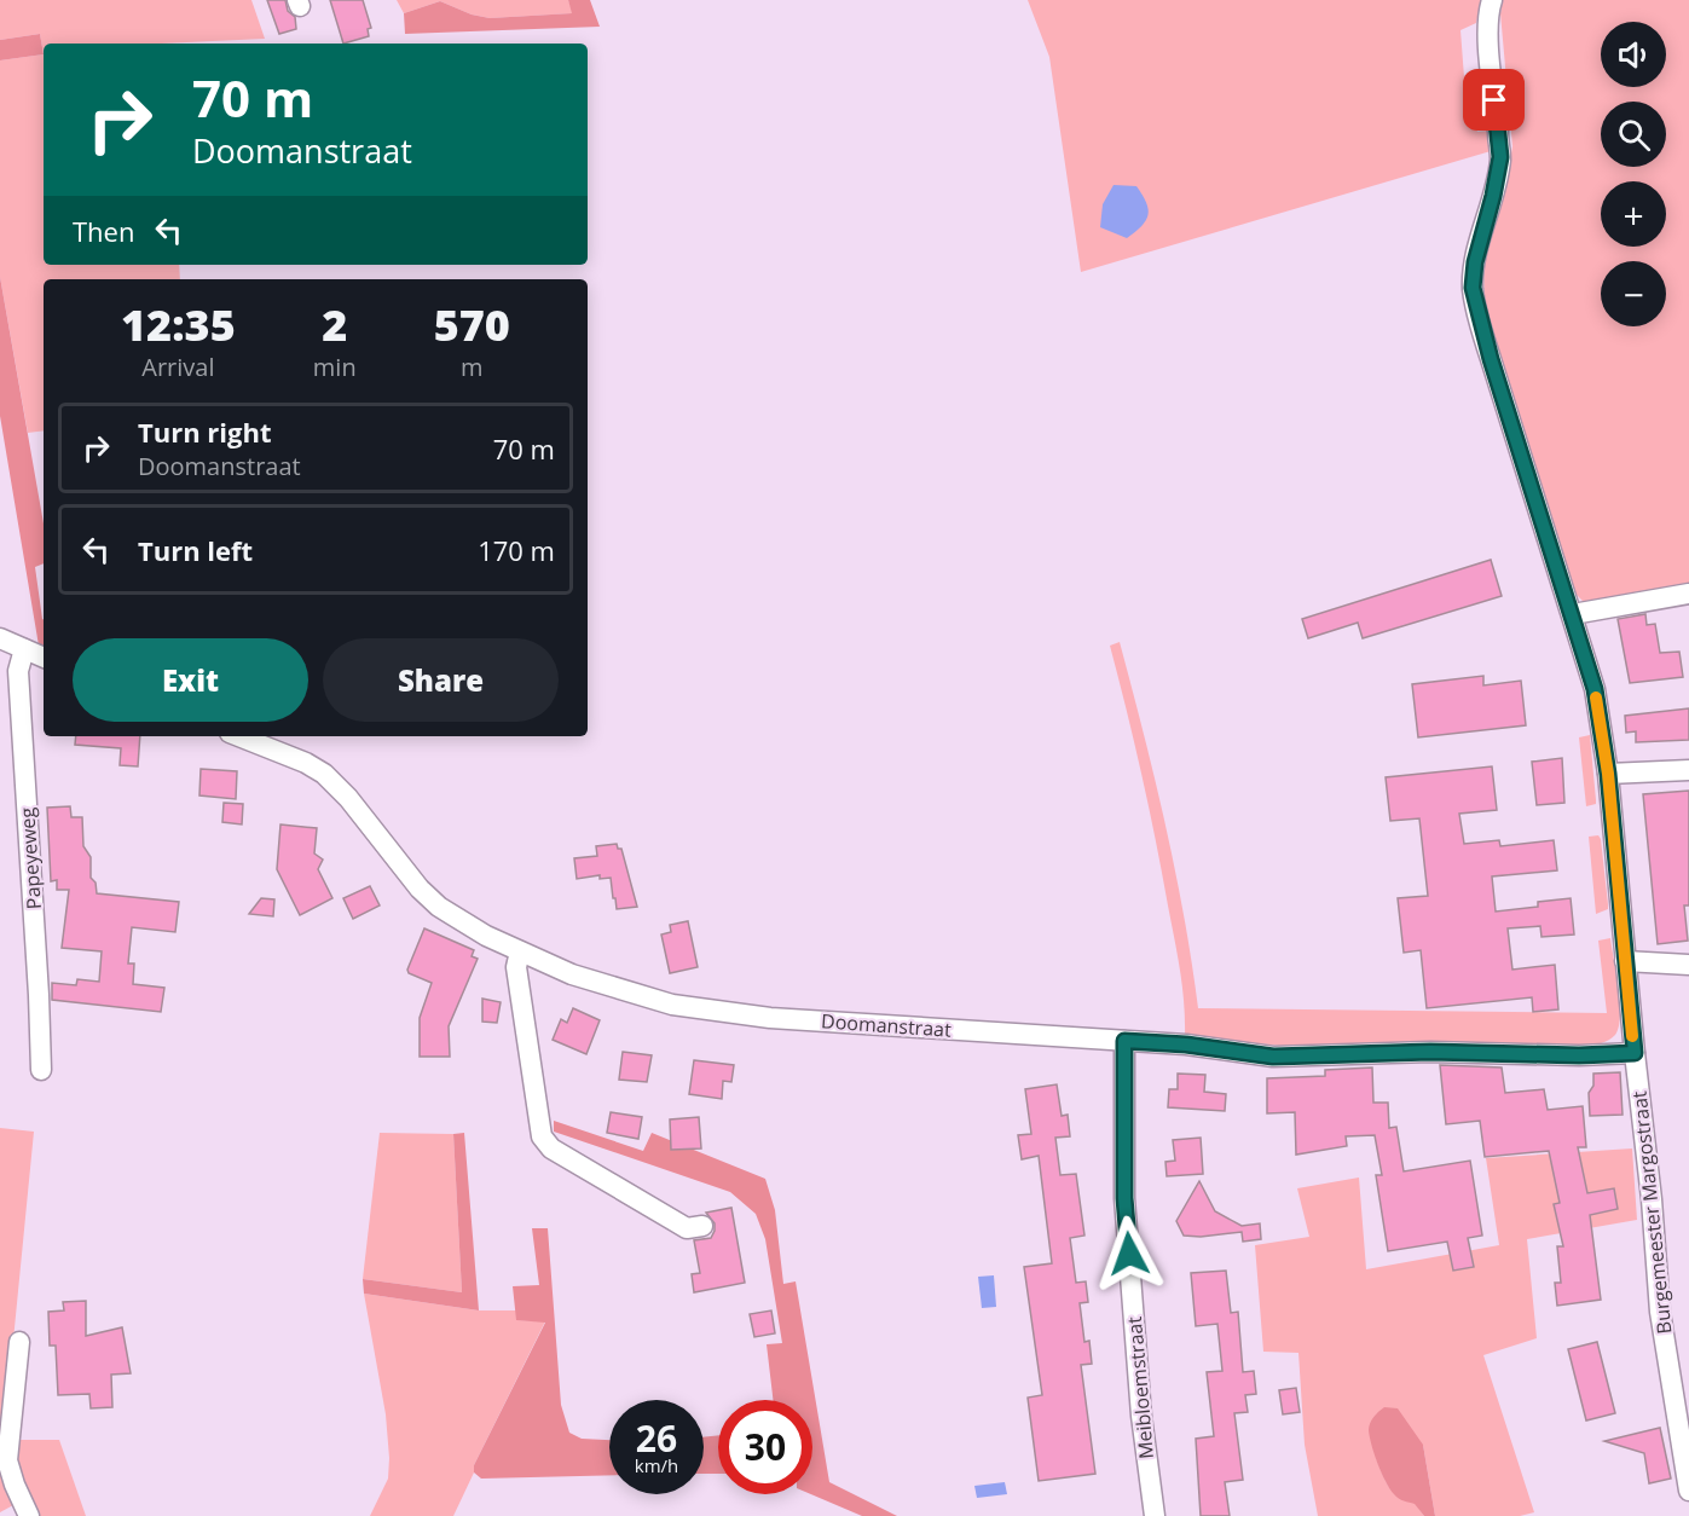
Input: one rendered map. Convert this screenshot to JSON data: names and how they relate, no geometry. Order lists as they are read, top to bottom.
{
  "streets": {
    "street": [
      "Papeyeweg",
      "Doomanstraat",
      "Burgemeester Margostraat",
      "Meibloemstraat"
    ]
  },
  "crossings": [
    ["Doomanstraat", "Burgemeester Margostraat"],
    ["Doomanstraat", "Meibloemstraat"]
  ],
  "page": {
    "map_buttons": ["+", "−"],
    "turn": ["70 m", "Doomanstraat"],
    "then": "Then",
    "eta": [
      "12:35",
      "Arrival",
      "2",
      "min",
      "570",
      "m"
    ],
    "list": [
      {
        "name": "Turn right",
        "note": "Doomanstraat",
        "value": "70 m"
      },
      {
        "name": "Turn left",
        "value": "170 m"
      }
    ],
    "buttons": ["Exit", "Share"],
    "speed": "26 km/h",
    "limit": "30"
  }
}
